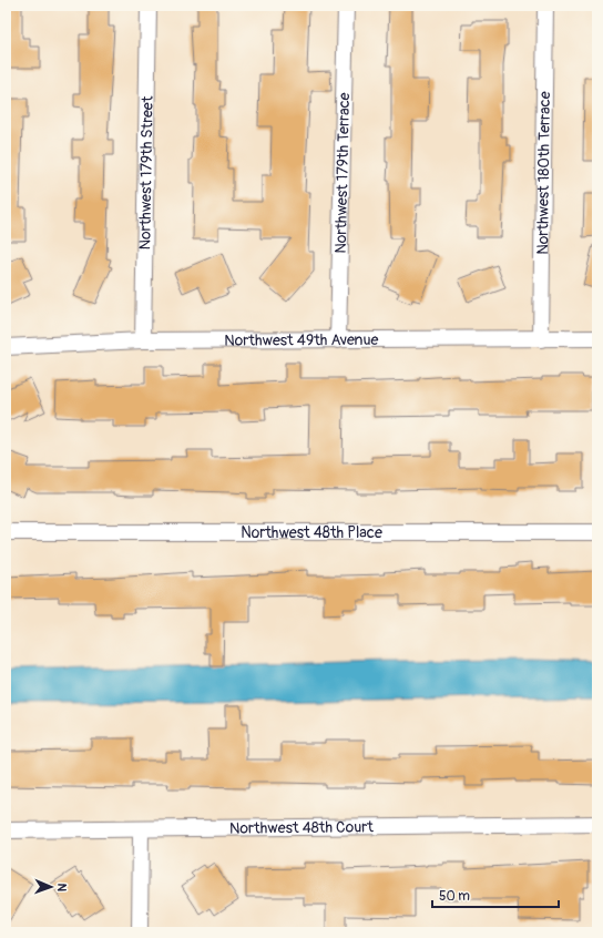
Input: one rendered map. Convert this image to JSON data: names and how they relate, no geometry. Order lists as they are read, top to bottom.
{
  "streets": {
    "street": [
      "Northwest 179th Street",
      "Northwest 179th Terrace",
      "Northwest 180th Terrace",
      "Northwest 49th Avenue",
      "Northwest 48th Place",
      "Northwest 48th Court"
    ]
  },
  "crossings": [
    ["Northwest 179th Street", "Northwest 49th Avenue"],
    ["Northwest 179th Terrace", "Northwest 49th Avenue"],
    ["Northwest 180th Terrace", "Northwest 49th Avenue"]
  ],
  "scale_bar": "50 m",
  "north": "right"
}
